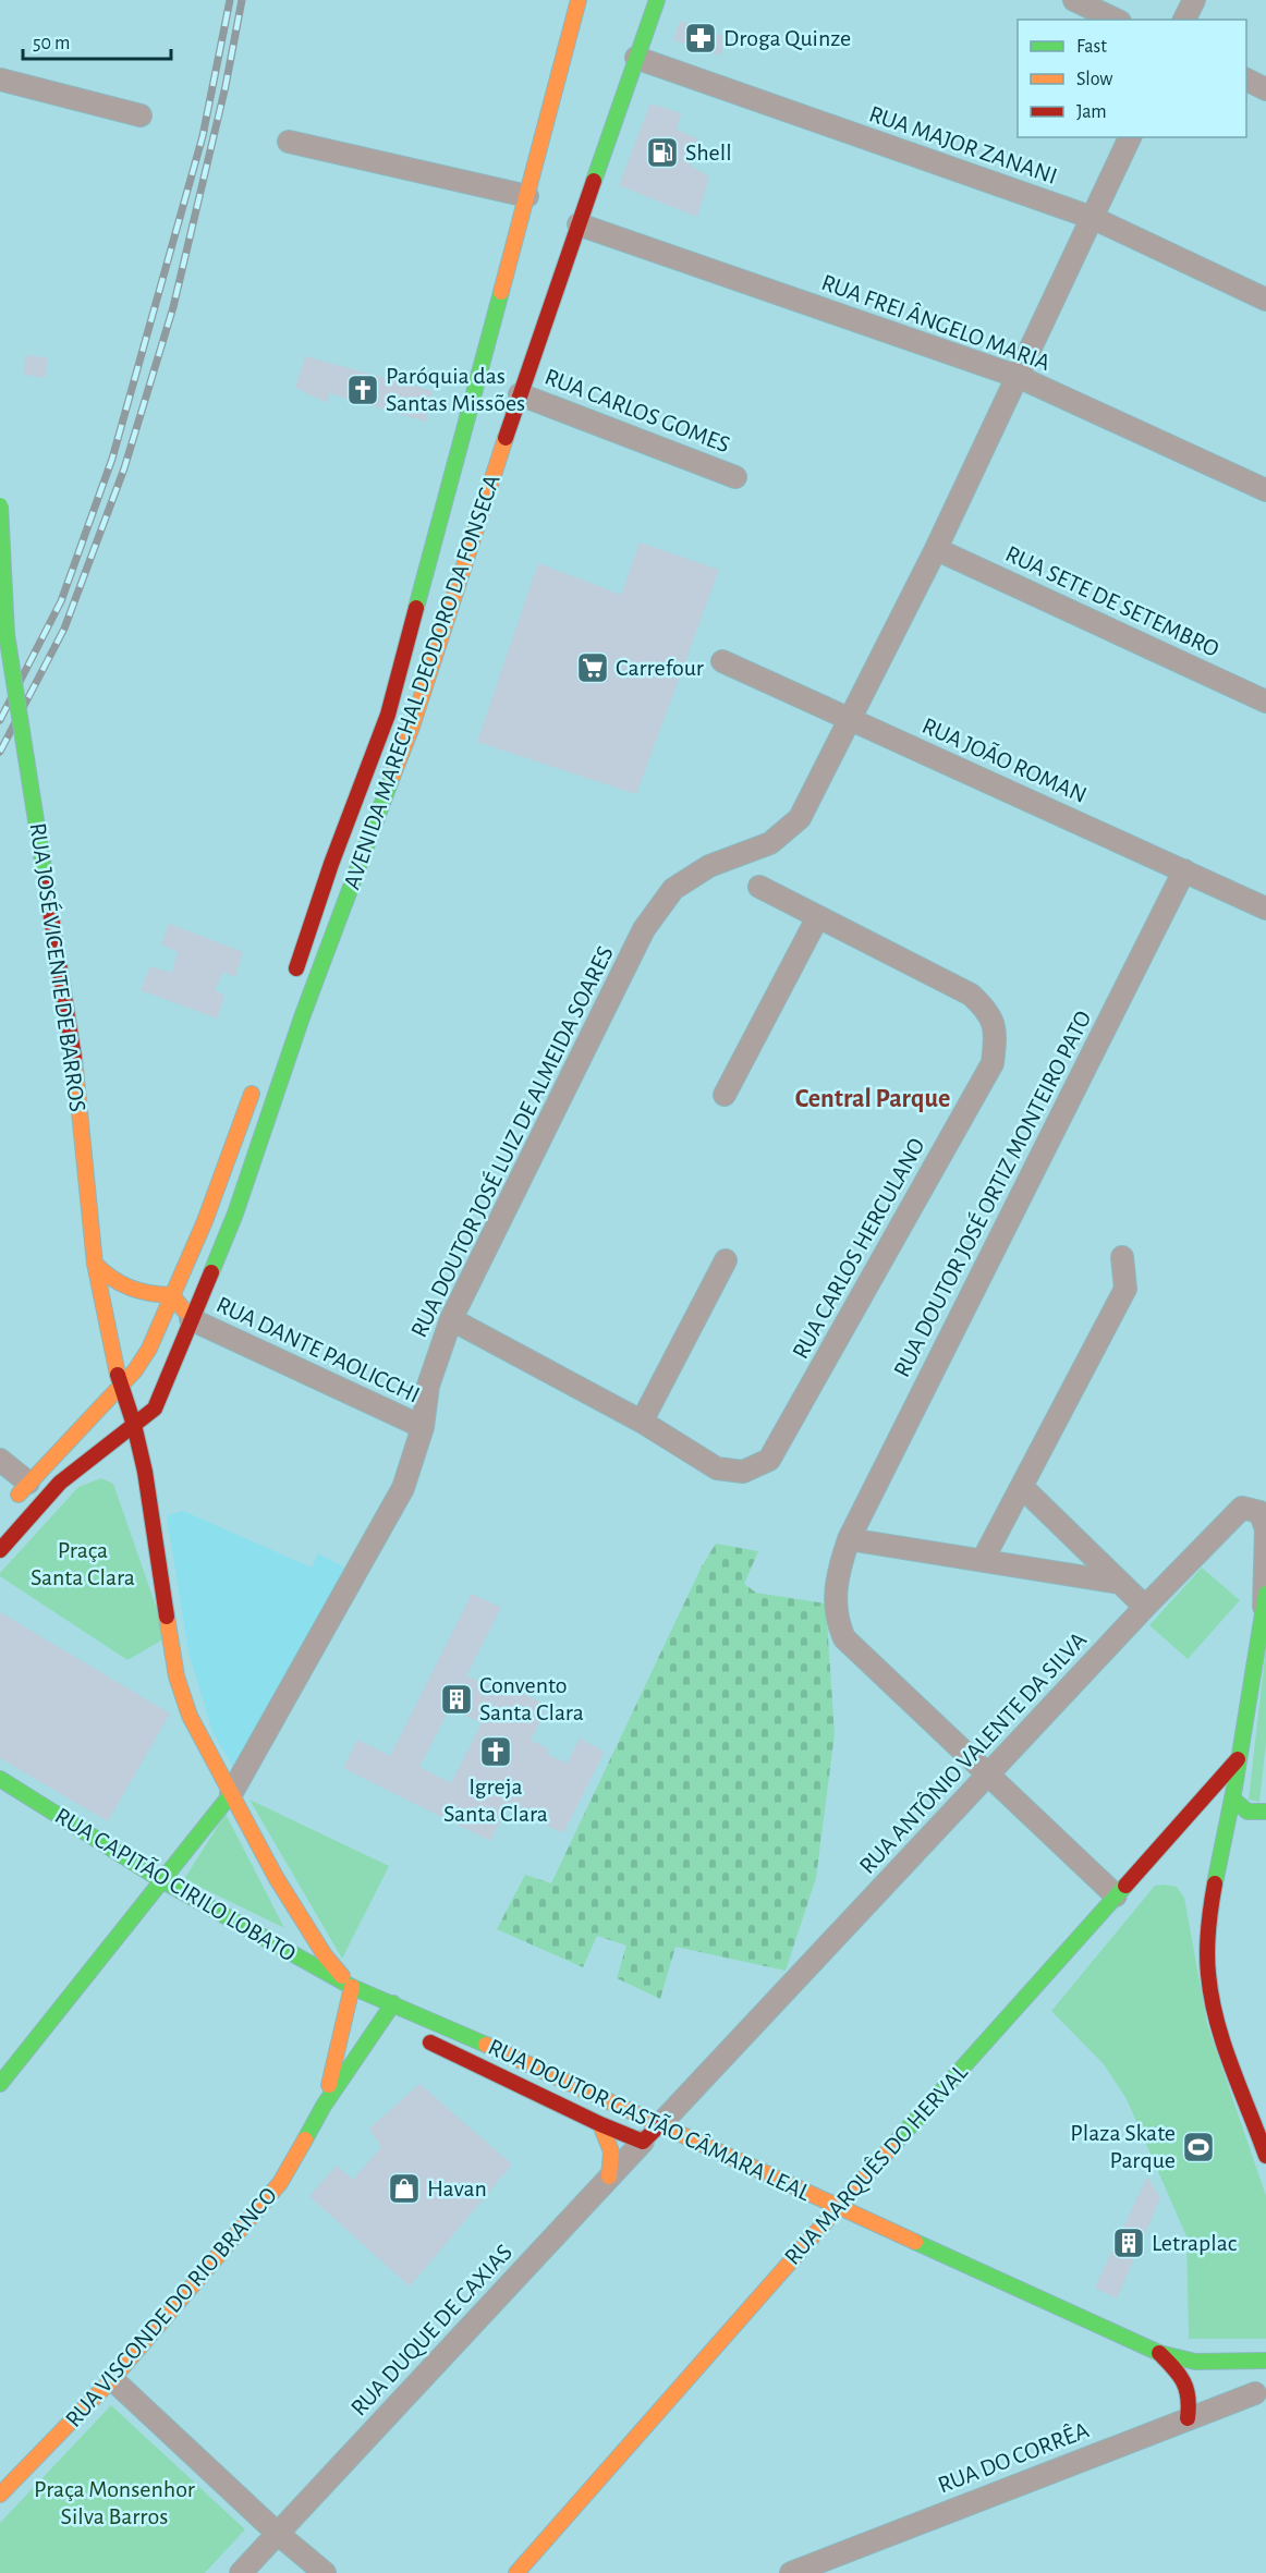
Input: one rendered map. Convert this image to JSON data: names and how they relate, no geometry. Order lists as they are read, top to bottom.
{
  "streets": {
    "main road": [
      "AVENIDA MARECHAL DEODORO DA FONSECA",
      "RUA JOSÉ VICENTE DE BARROS",
      "RUA CAPITÃO CIRILO LOBATO",
      "RUA DOUTOR GASTÃO CÂMARA LEAL",
      "RUA MARQUÊS DO HERVAL",
      "RUA VISCONDE DO RIO BRANCO",
      "RUA DUQUE DE CAXIAS"
    ],
    "street": [
      "RUA MAJOR ZANANI",
      "RUA FREI ÂNGELO MARIA",
      "RUA CARLOS GOMES",
      "RUA SETE DE SETEMBRO",
      "RUA JOÃO ROMAN",
      "RUA DOUTOR JOSÉ LUIZ DE ALMEIDA SOARES",
      "RUA DOUTOR JOSÉ ORTIZ MONTEIRO PATO",
      "RUA CARLOS HERCULANO",
      "RUA DANTE PAOLICCHI",
      "RUA ANTÔNIO VALENTE DA SILVA",
      "RUA DO CORRÊA"
    ]
  },
  "crossings": [
    ["RUA MAJOR ZANANI", "AVENIDA MARECHAL DEODORO DA FONSECA"],
    ["RUA MAJOR ZANANI", "RUA DOUTOR JOSÉ LUIZ DE ALMEIDA SOARES"],
    ["RUA FREI ÂNGELO MARIA", "AVENIDA MARECHAL DEODORO DA FONSECA"],
    ["RUA FREI ÂNGELO MARIA", "RUA DOUTOR JOSÉ LUIZ DE ALMEIDA SOARES"],
    ["RUA CARLOS GOMES", "AVENIDA MARECHAL DEODORO DA FONSECA"],
    ["RUA SETE DE SETEMBRO", "RUA DOUTOR JOSÉ LUIZ DE ALMEIDA SOARES"],
    ["AVENIDA MARECHAL DEODORO DA FONSECA", "RUA JOSÉ VICENTE DE BARROS"],
    ["AVENIDA MARECHAL DEODORO DA FONSECA", "RUA DANTE PAOLICCHI"],
    ["RUA JOÃO ROMAN", "RUA DOUTOR JOSÉ LUIZ DE ALMEIDA SOARES"],
    ["RUA JOÃO ROMAN", "RUA DOUTOR JOSÉ ORTIZ MONTEIRO PATO"],
    ["RUA JOSÉ VICENTE DE BARROS", "RUA DOUTOR JOSÉ LUIZ DE ALMEIDA SOARES"],
    ["RUA JOSÉ VICENTE DE BARROS", "RUA CAPITÃO CIRILO LOBATO"],
    ["RUA JOSÉ VICENTE DE BARROS", "RUA DOUTOR GASTÃO CÂMARA LEAL"],
    ["RUA JOSÉ VICENTE DE BARROS", "RUA VISCONDE DO RIO BRANCO"],
    ["RUA DOUTOR JOSÉ LUIZ DE ALMEIDA SOARES", "RUA DANTE PAOLICCHI"],
    ["RUA DOUTOR JOSÉ ORTIZ MONTEIRO PATO", "RUA ANTÔNIO VALENTE DA SILVA"],
    ["RUA DOUTOR JOSÉ ORTIZ MONTEIRO PATO", "RUA MARQUÊS DO HERVAL"],
    ["RUA ANTÔNIO VALENTE DA SILVA", "RUA DOUTOR GASTÃO CÂMARA LEAL"],
    ["RUA ANTÔNIO VALENTE DA SILVA", "RUA DUQUE DE CAXIAS"],
    ["RUA CAPITÃO CIRILO LOBATO", "RUA DOUTOR GASTÃO CÂMARA LEAL"],
    ["RUA CAPITÃO CIRILO LOBATO", "RUA VISCONDE DO RIO BRANCO"],
    ["RUA DOUTOR GASTÃO CÂMARA LEAL", "RUA MARQUÊS DO HERVAL"],
    ["RUA DOUTOR GASTÃO CÂMARA LEAL", "RUA VISCONDE DO RIO BRANCO"],
    ["RUA DOUTOR GASTÃO CÂMARA LEAL", "RUA DUQUE DE CAXIAS"],
    ["RUA DOUTOR GASTÃO CÂMARA LEAL", "RUA DO CORRÊA"]
  ],
  "districts": ["Central Parque"],
  "parks": ["Praça Santa Clara", "Praça Monsenhor Silva Barros"],
  "places": {
    "pharmacy": ["Droga Quinze"],
    "fuel station": ["Shell"],
    "church": ["Paróquia das Santas Missões", "Igreja Santa Clara"],
    "supermarket": ["Carrefour"],
    "building": ["Convento Santa Clara", "Letraplac"],
    "sports": ["Plaza Skate Parque"],
    "shop": ["Havan"]
  },
  "legend": ["Fast", "Slow", "Jam"],
  "scale_bar": "50 m"
}
